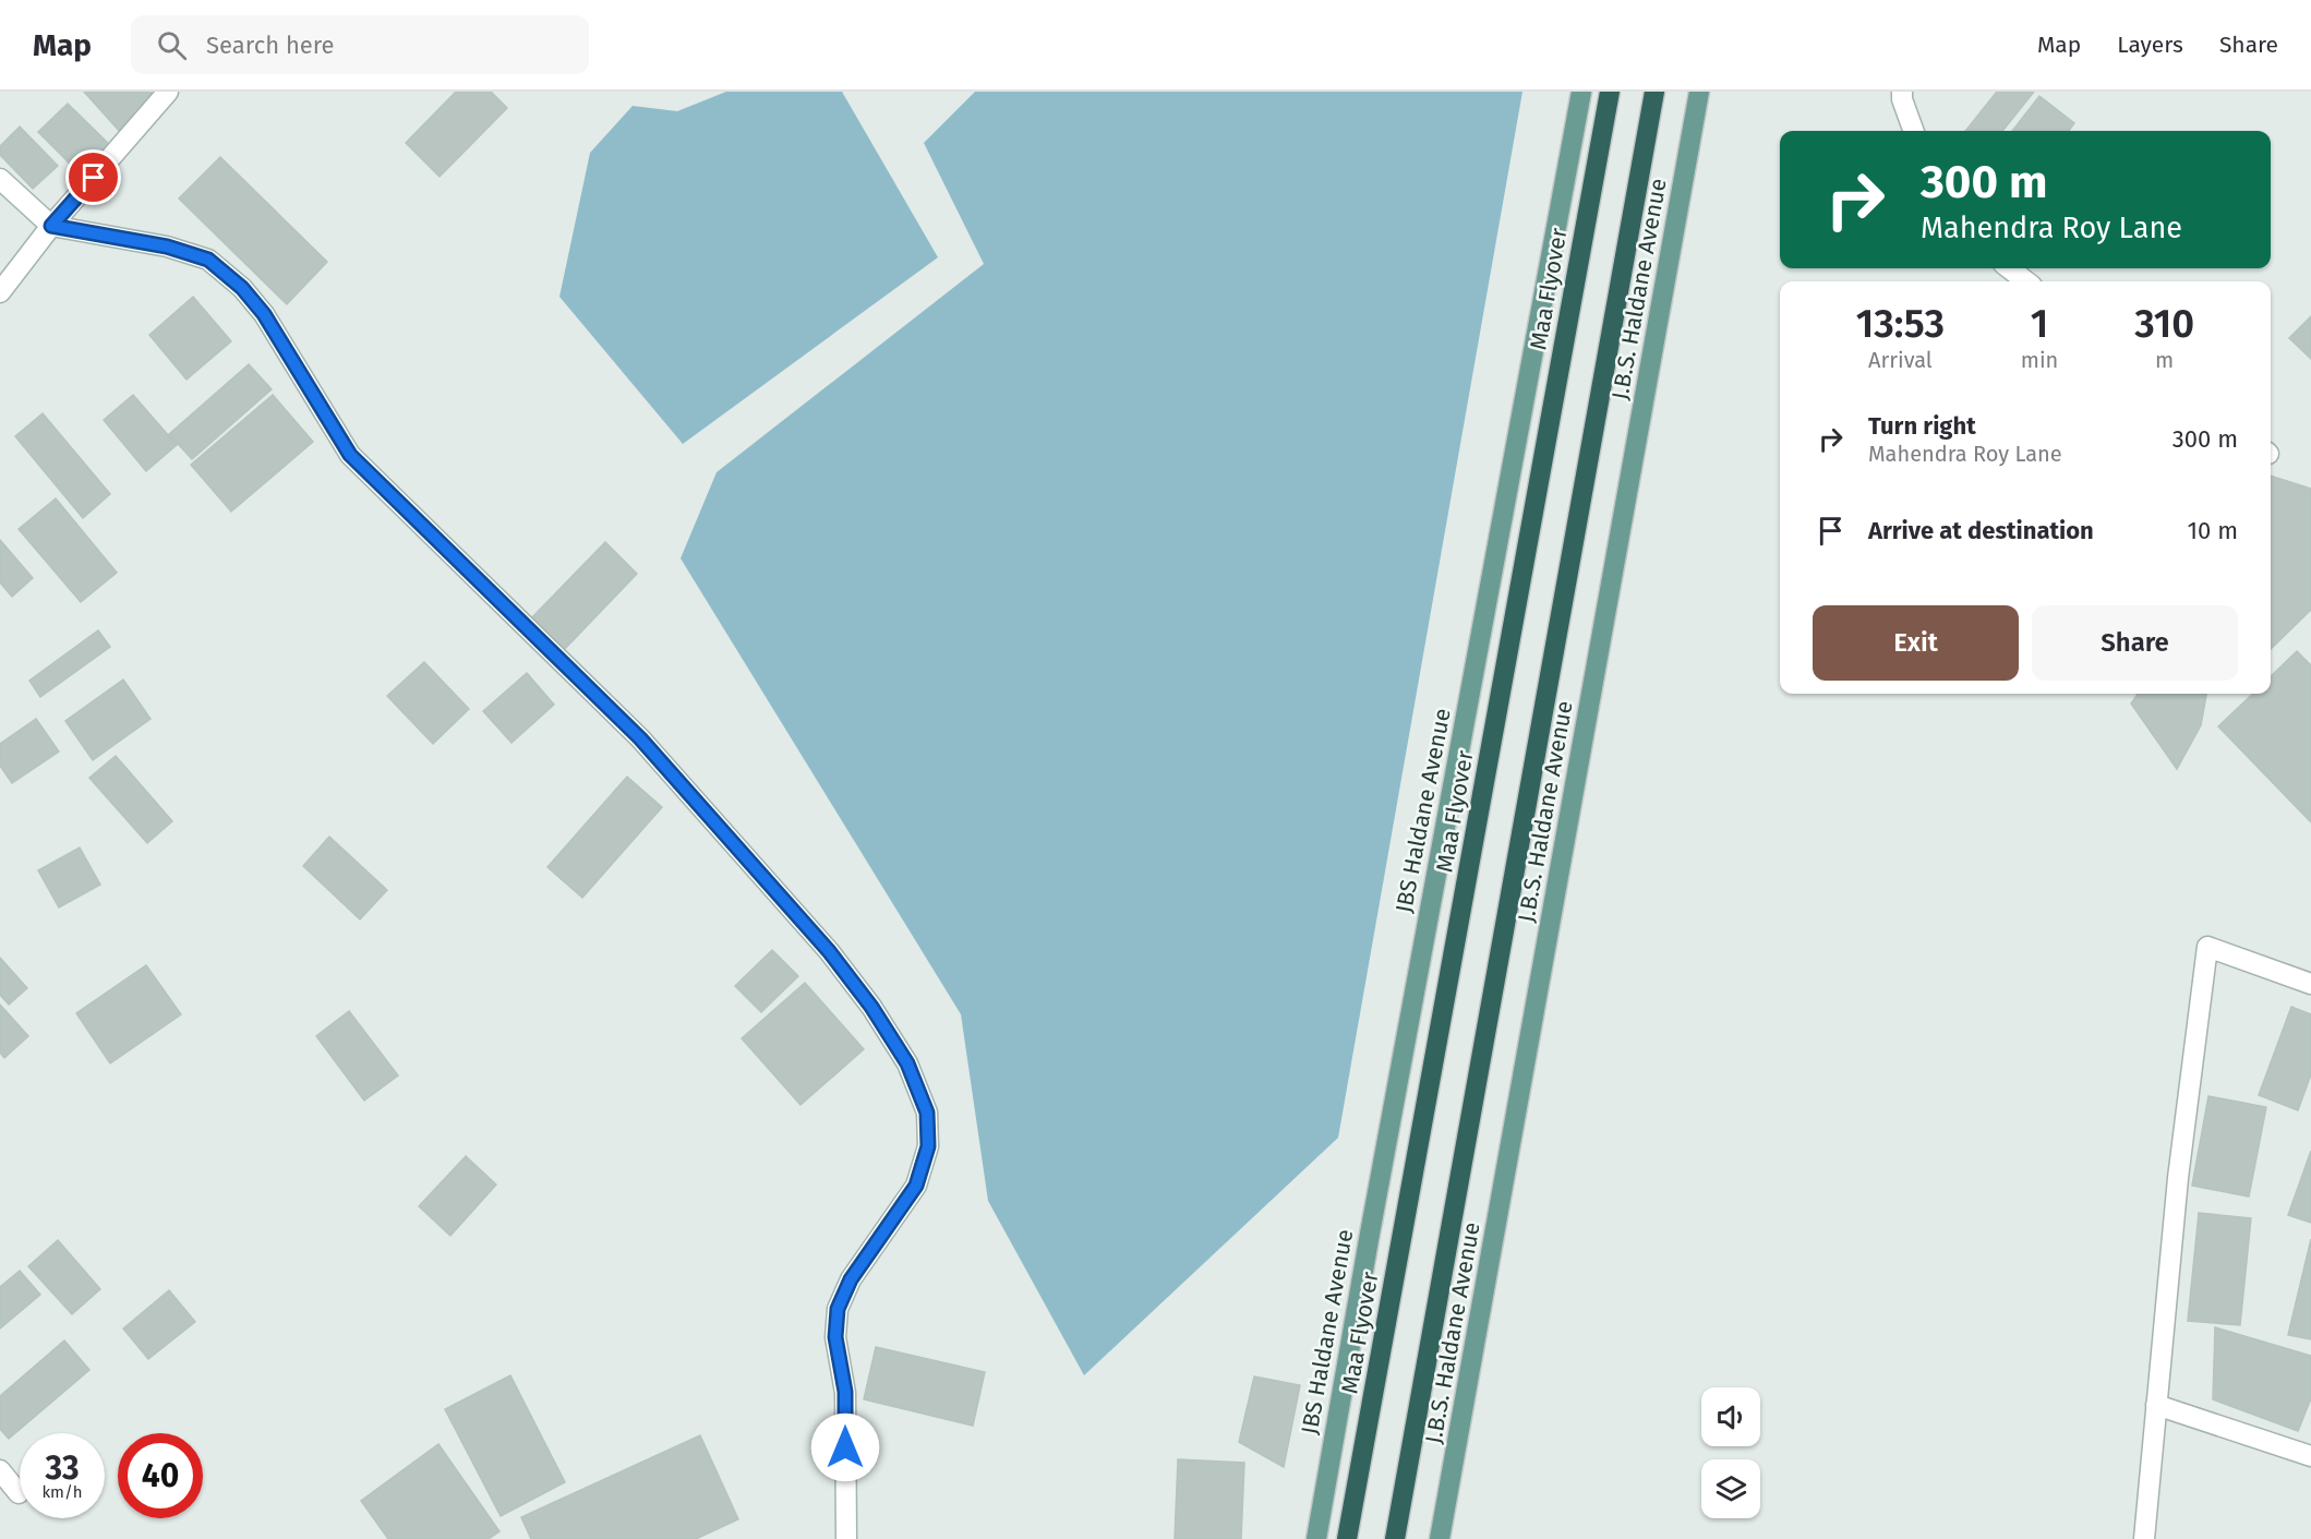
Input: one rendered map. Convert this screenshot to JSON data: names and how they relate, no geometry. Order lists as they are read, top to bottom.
{
  "streets": {
    "highway": ["Maa Flyover"],
    "main road": ["J.B.S. Haldane Avenue", "JBS Haldane Avenue"]
  },
  "page": {
    "header": "Map",
    "search": "Search here",
    "nav": ["Map", "Layers", "Share"],
    "turn": ["300 m", "Mahendra Roy Lane"],
    "eta": [
      "13:53",
      "Arrival",
      "1",
      "min",
      "310",
      "m"
    ],
    "list": [
      {
        "name": "Turn right",
        "note": "Mahendra Roy Lane",
        "value": "300 m"
      },
      {
        "name": "Arrive at destination",
        "value": "10 m"
      }
    ],
    "buttons": ["Exit", "Share"],
    "speed": "33 km/h",
    "limit": "40"
  }
}
